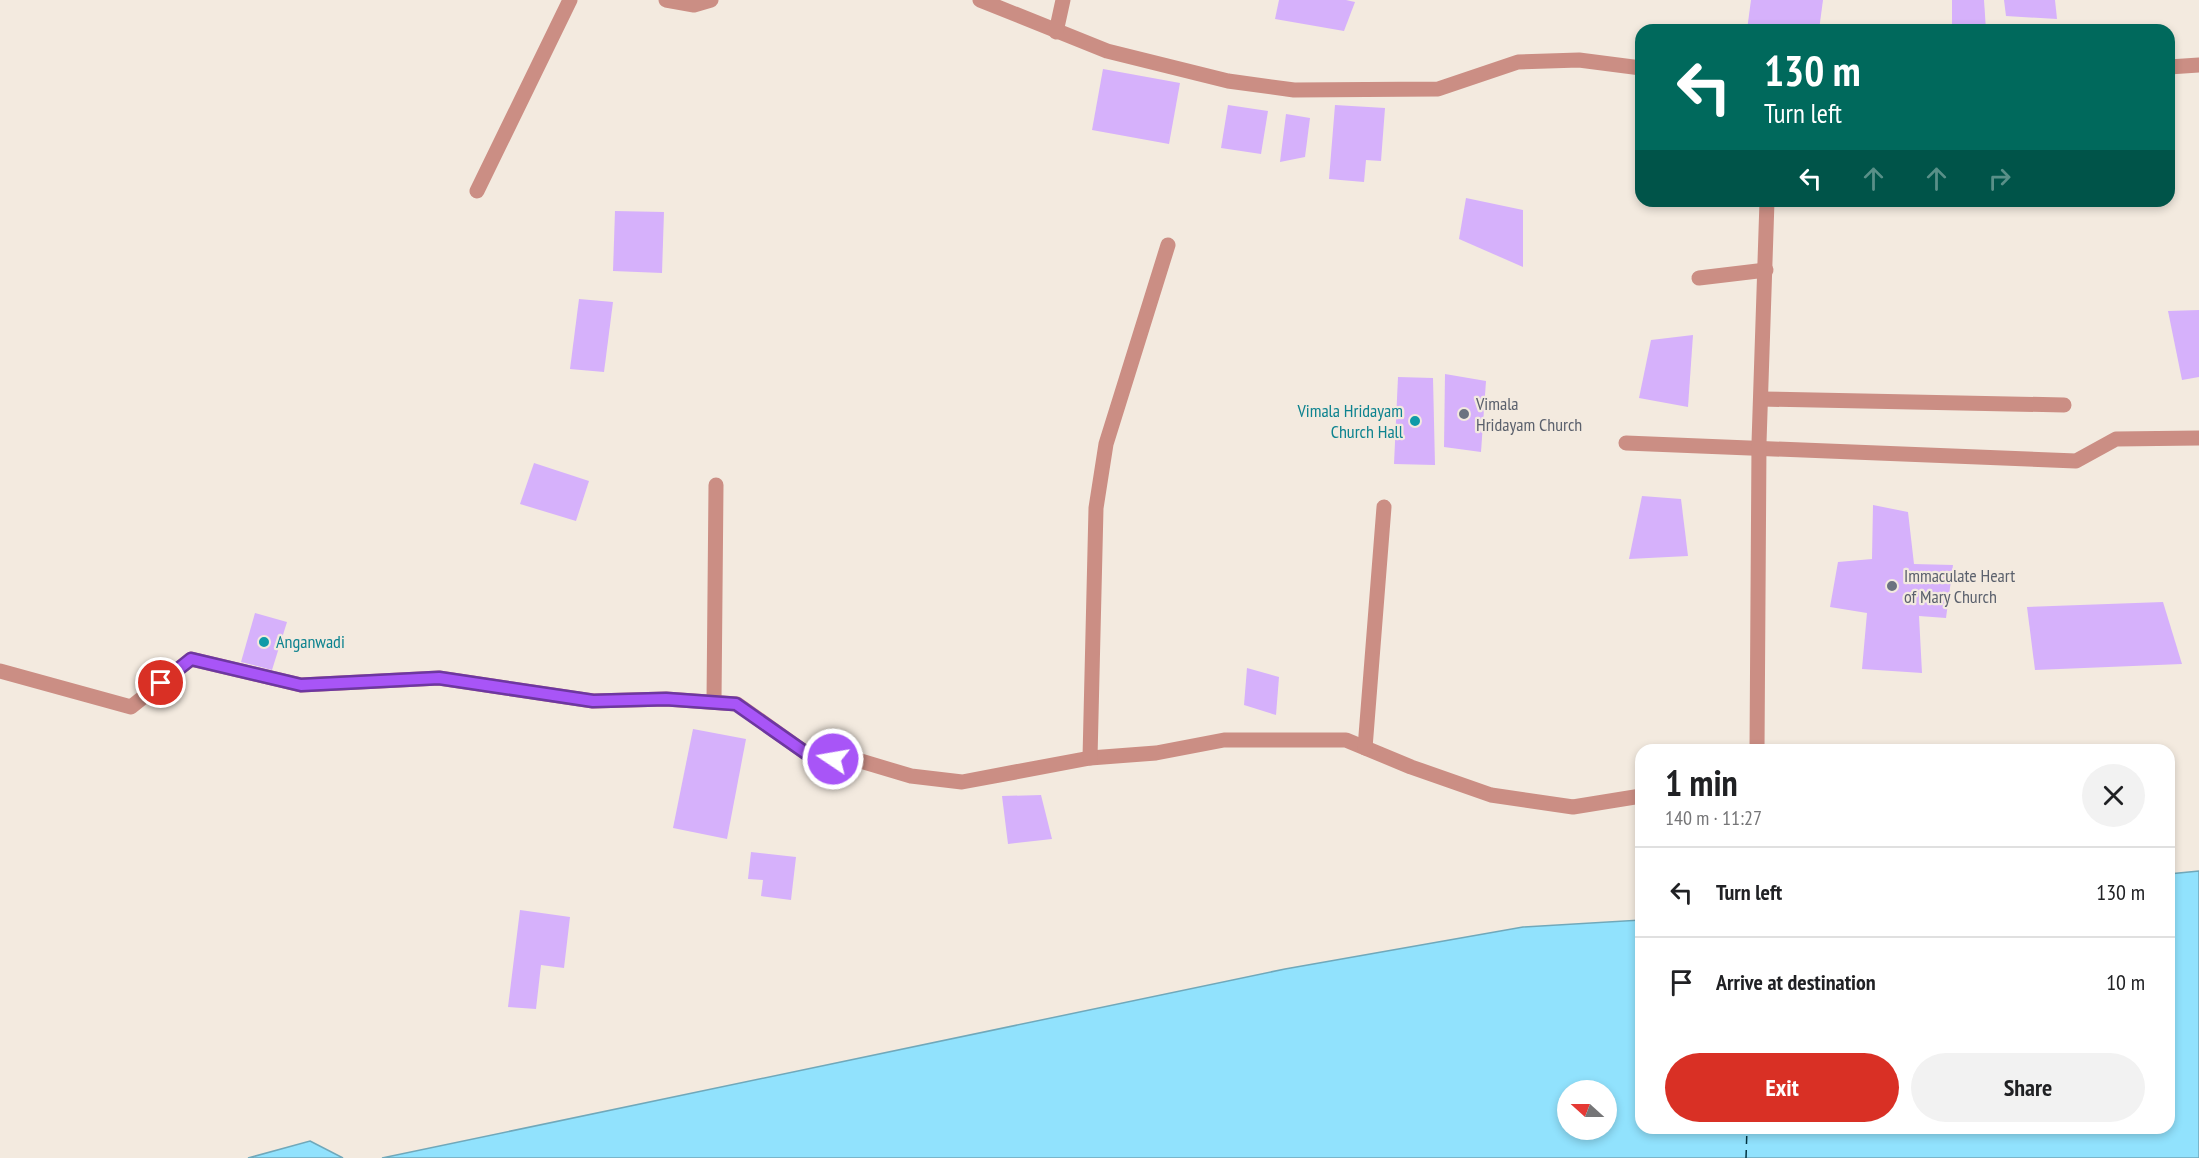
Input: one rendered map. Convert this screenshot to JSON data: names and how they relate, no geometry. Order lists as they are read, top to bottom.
{
  "places": [
    "Vimala Hridayam Church",
    "Vimala Hridayam Church Hall",
    "Immaculate Heart of Mary Church",
    "Anganwadi"
  ],
  "north": "left",
  "page": {
    "turn": ["130 m", "Turn left"],
    "heading": ["1 min", "140 m · 11:27"],
    "list": [
      {
        "name": "Turn left",
        "value": "130 m"
      },
      {
        "name": "Arrive at destination",
        "value": "10 m"
      }
    ],
    "buttons": ["Exit", "Share"]
  }
}
